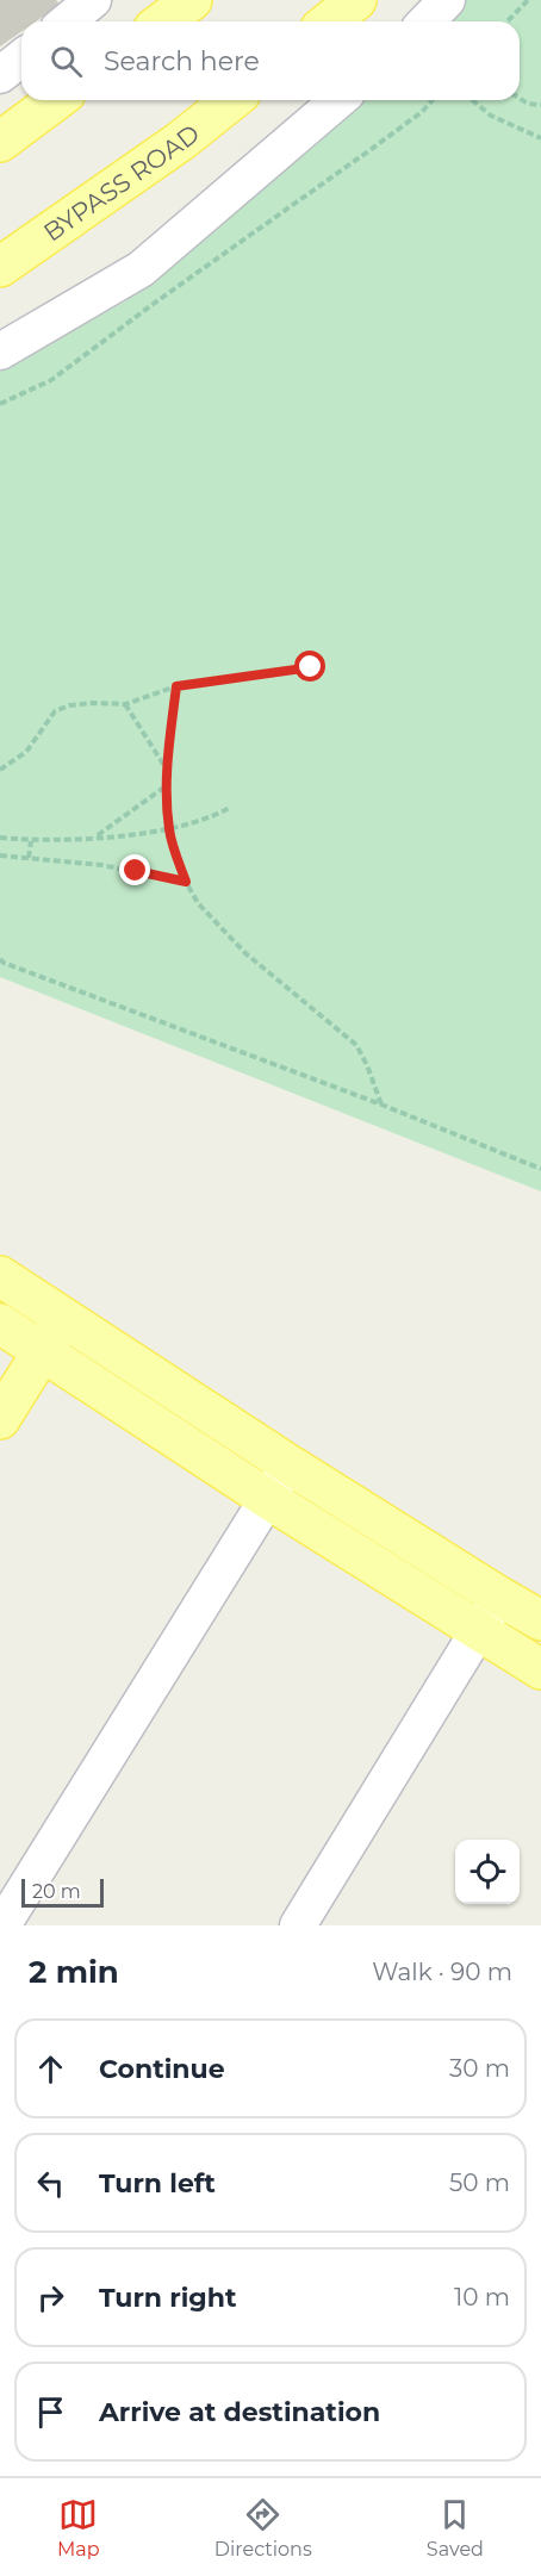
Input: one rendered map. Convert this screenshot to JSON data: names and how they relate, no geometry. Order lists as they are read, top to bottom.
{
  "streets": {
    "main road": ["BYPASS ROAD"]
  },
  "scale_bar": "20 m",
  "page": {
    "search": "Search here",
    "scale": "20 m",
    "heading": ["2 min", "Walk · 90 m"],
    "list": [
      ["Continue", "30 m"],
      ["Turn left", "50 m"],
      ["Turn right", "10 m"],
      "Arrive at destination"
    ],
    "nav": ["Map", "Directions", "Saved"]
  }
}
